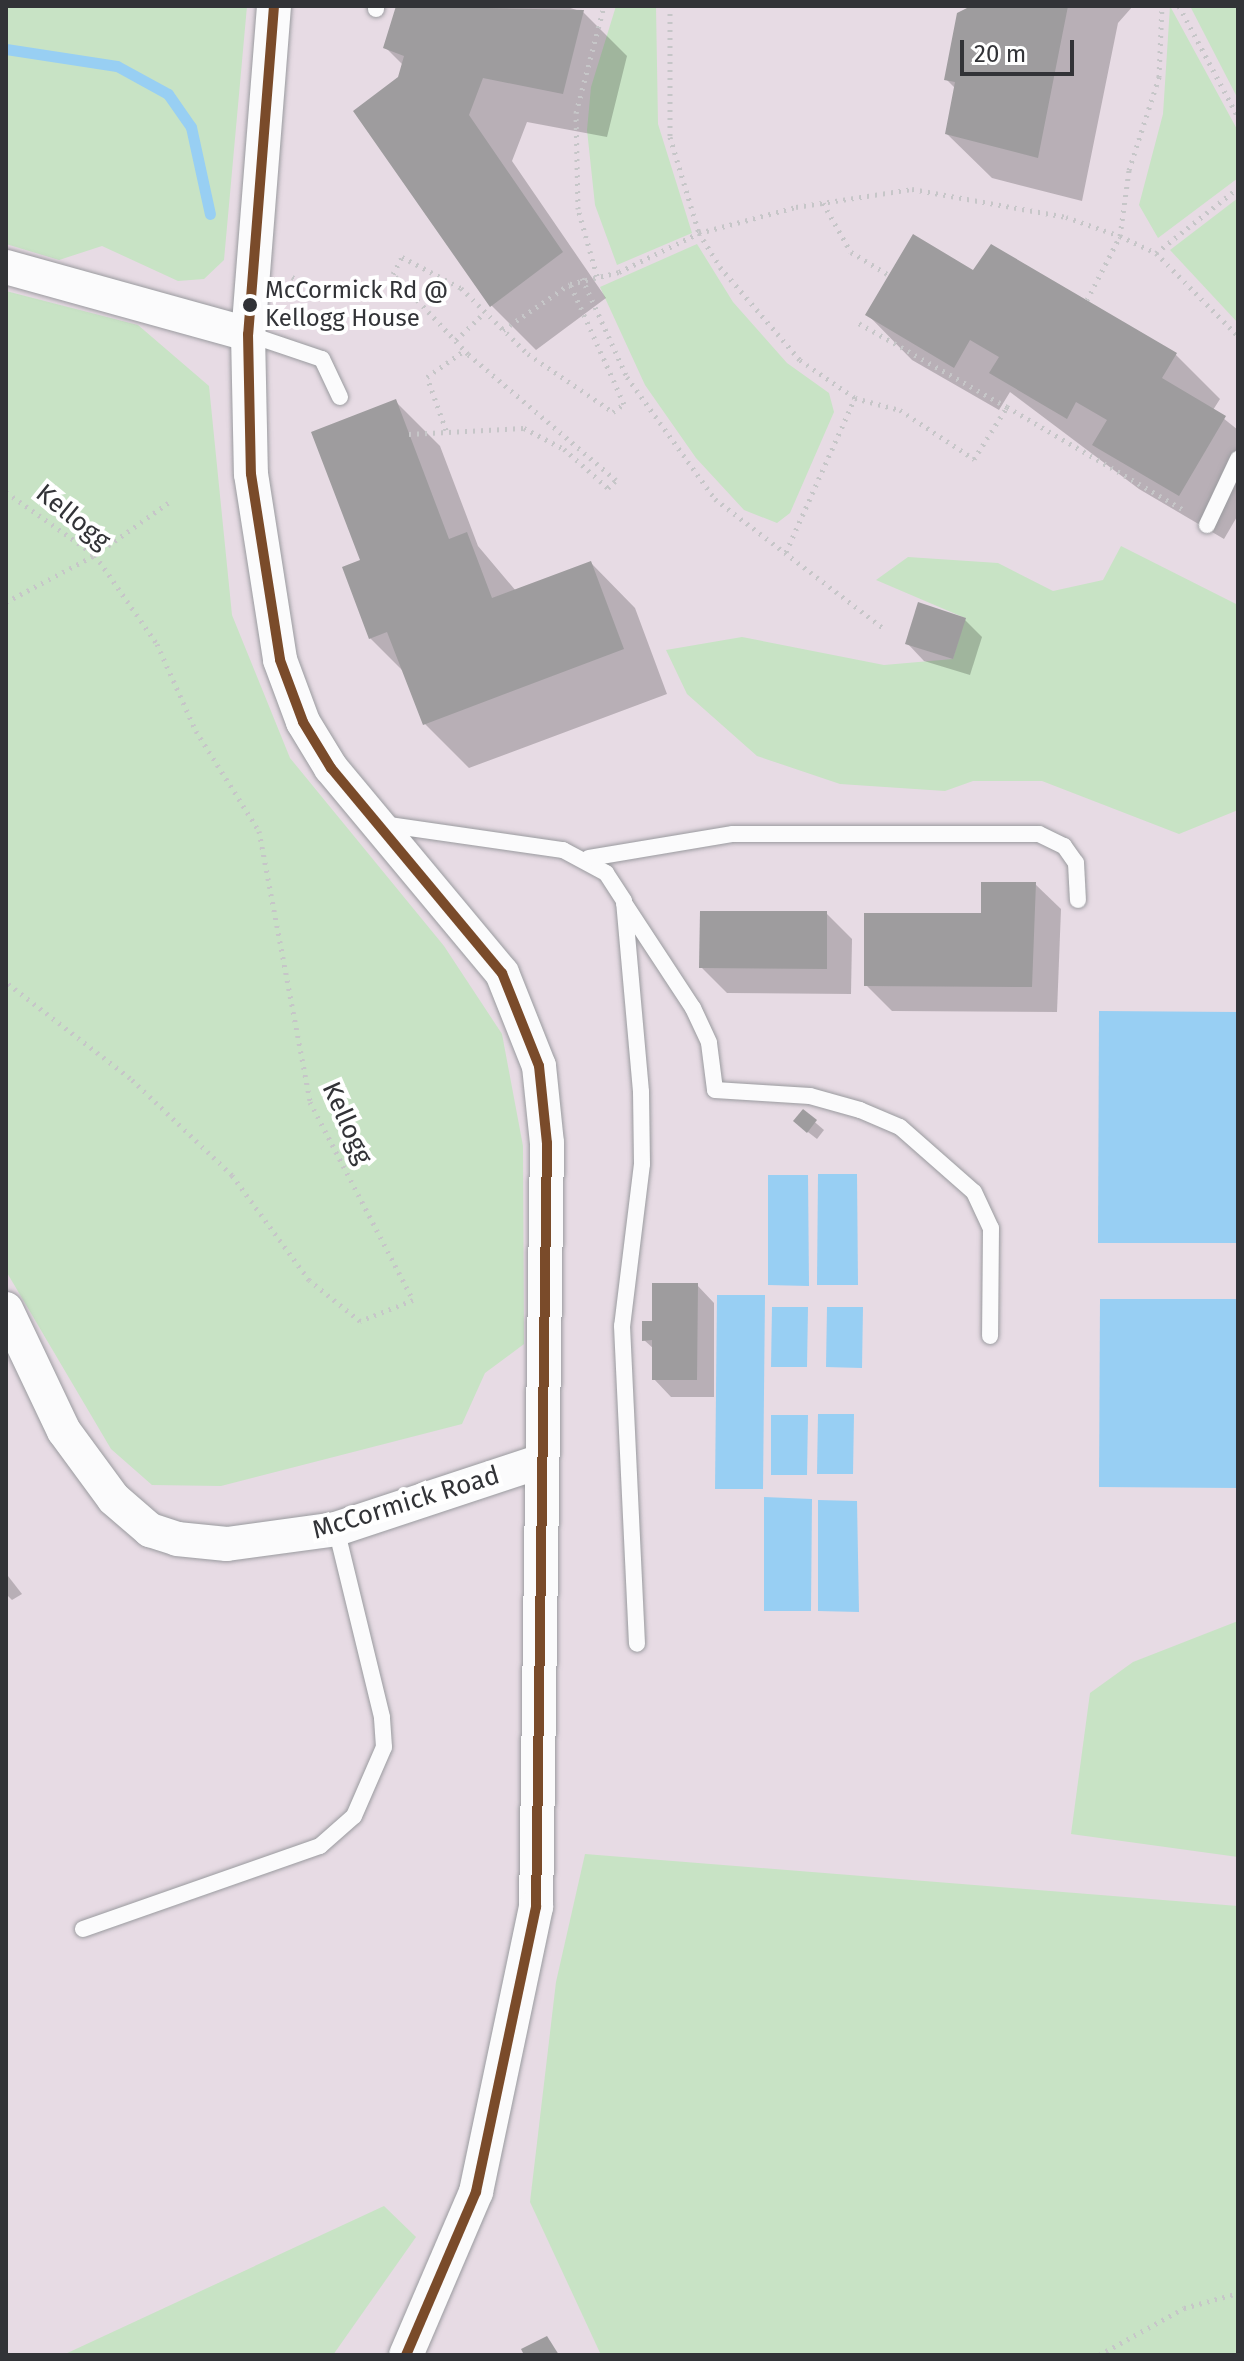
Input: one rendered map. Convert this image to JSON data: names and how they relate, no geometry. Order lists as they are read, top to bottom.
{
  "streets": {
    "street": ["McCormick Road"],
    "path": ["Kellogg"]
  },
  "places": ["McCormick Rd @ Kellogg House"],
  "scale_bar": "20 m"
}
